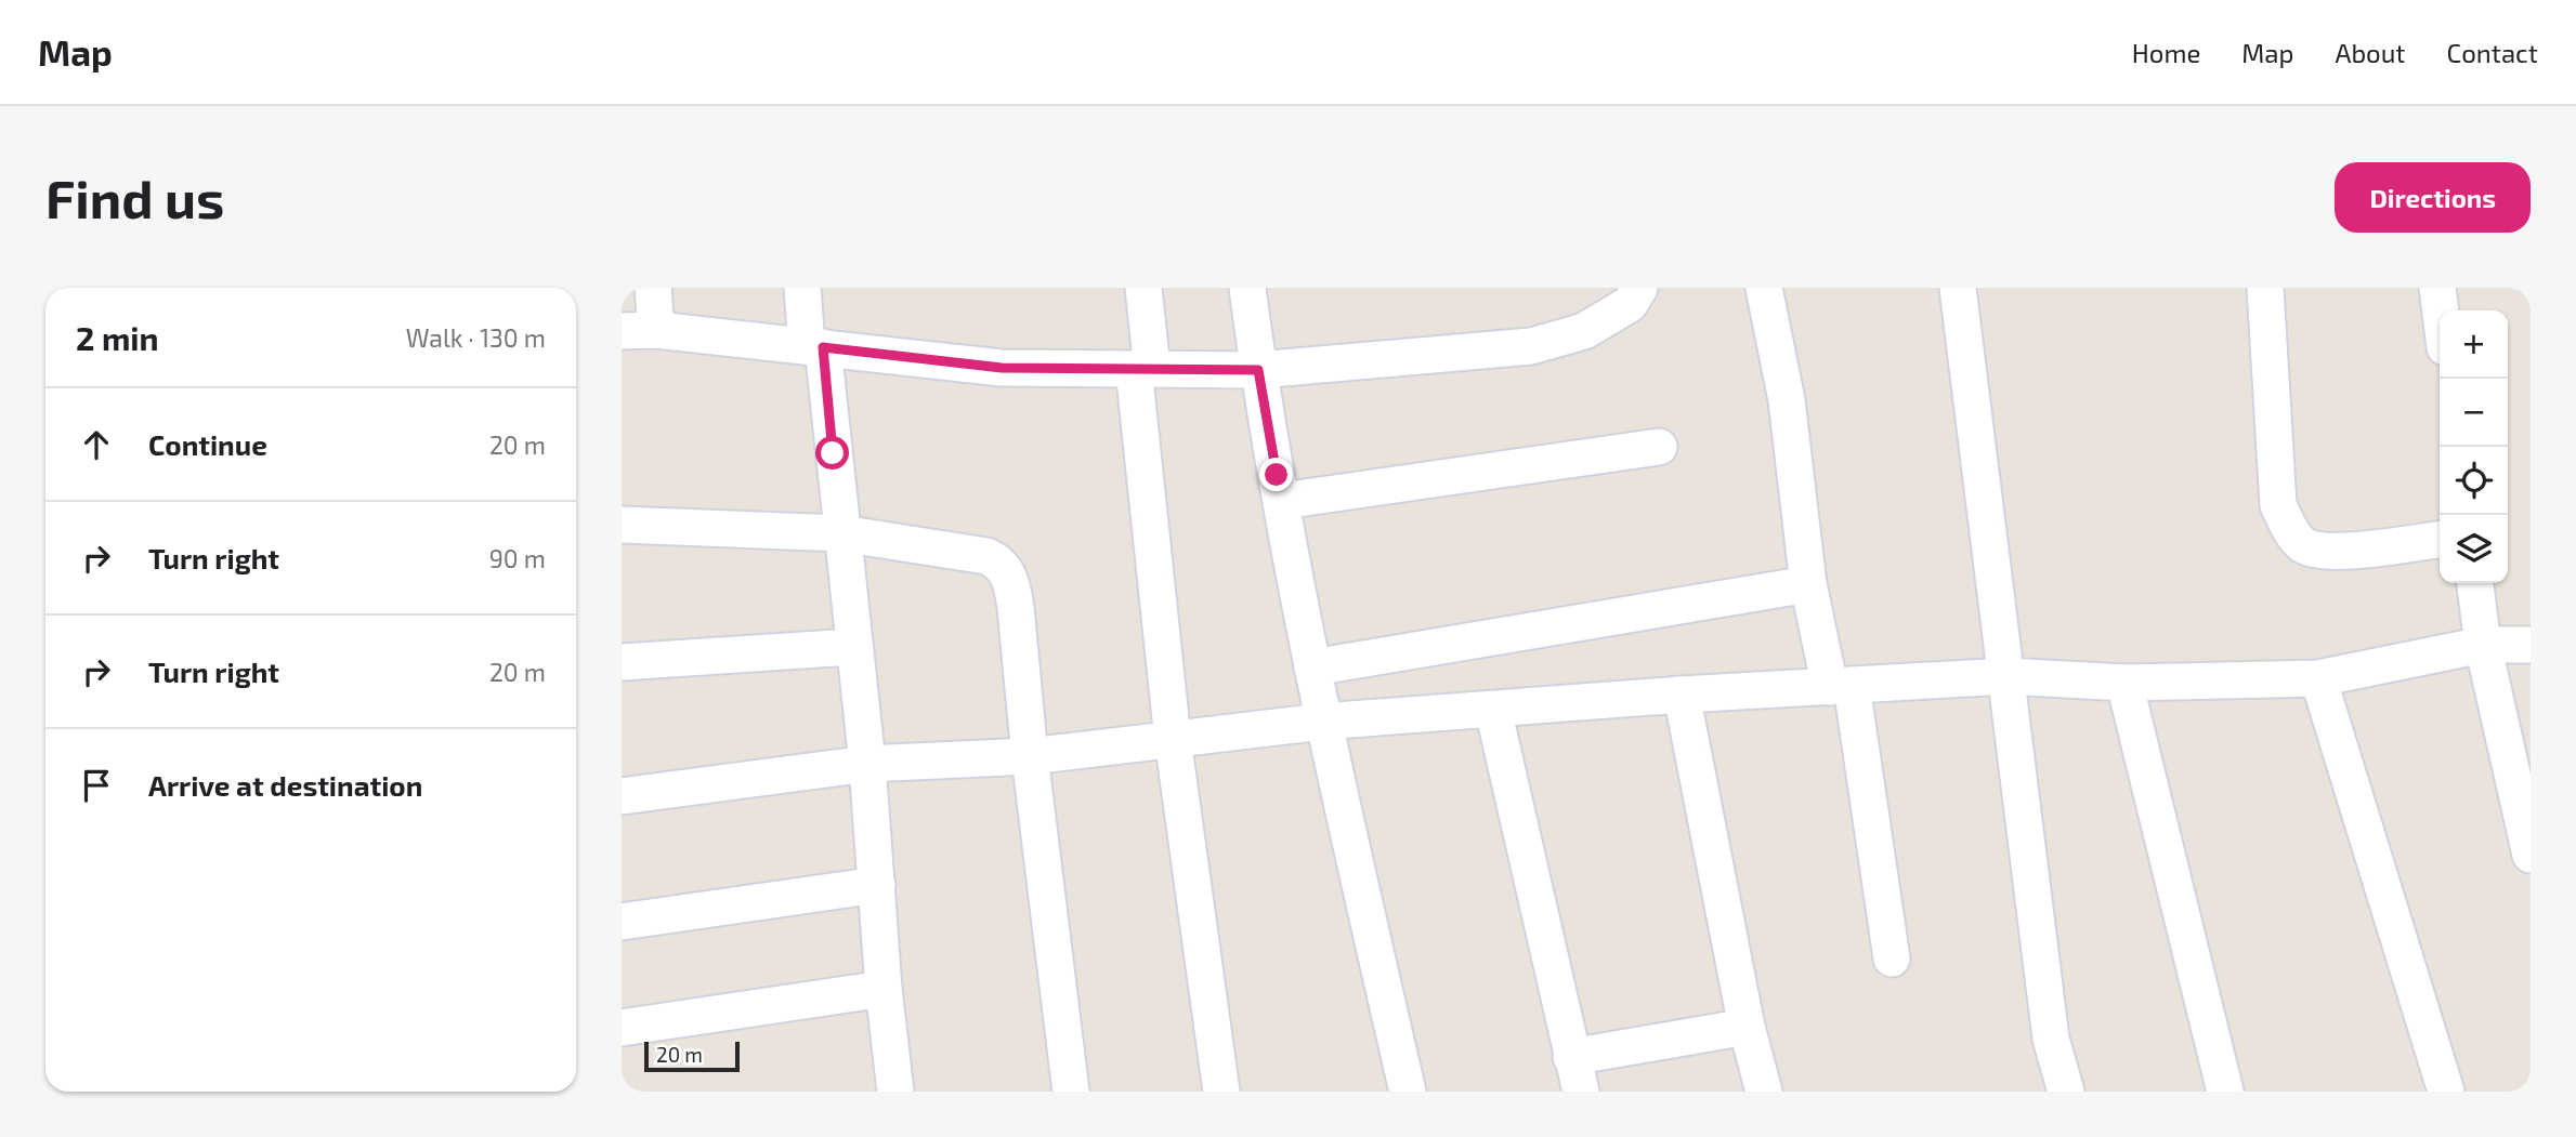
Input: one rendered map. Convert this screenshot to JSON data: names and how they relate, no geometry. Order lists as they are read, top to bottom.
{
  "scale_bar": "20 m",
  "page": {
    "header": "Map",
    "nav": [
      "Home",
      "Map",
      "About",
      "Contact"
    ],
    "buttons": "Directions",
    "title": "Find us",
    "heading": ["2 min", "Walk · 130 m"],
    "map_buttons": ["+", "−"],
    "list": [
      ["Continue", "20 m"],
      ["Turn right", "90 m"],
      ["Turn right", "20 m"],
      "Arrive at destination"
    ],
    "scale": "20 m"
  }
}
